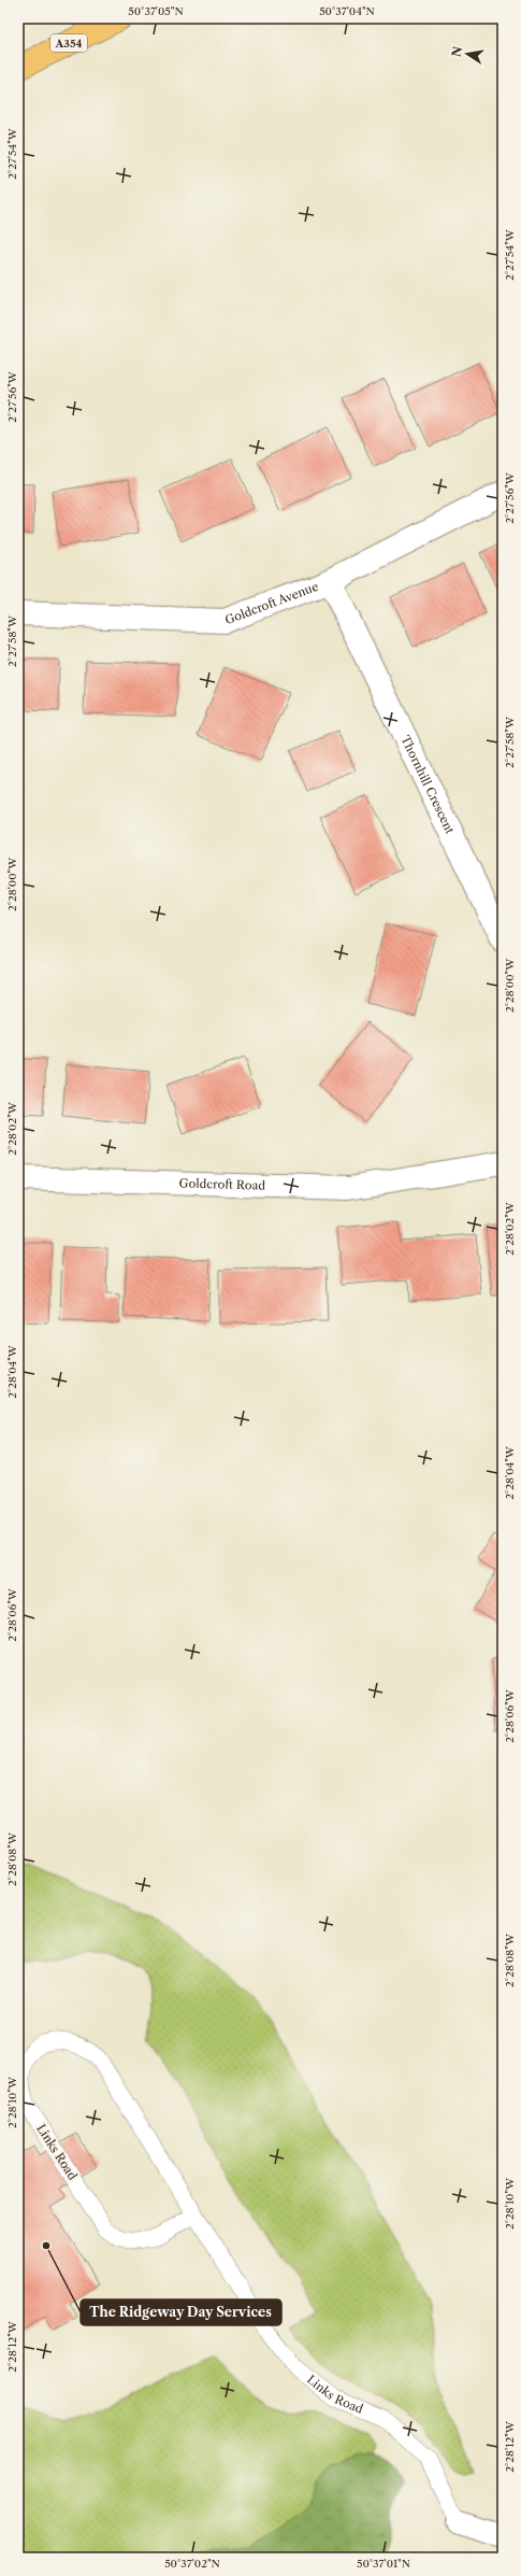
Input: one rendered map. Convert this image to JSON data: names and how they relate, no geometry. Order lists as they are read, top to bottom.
{
  "streets": {
    "highway": ["A354"],
    "street": [
      "Goldcroft Avenue",
      "Thornhill Crescent",
      "Goldcroft Road",
      "Links Road"
    ]
  },
  "crossings": [
    ["Goldcroft Avenue", "Thornhill Crescent"]
  ],
  "places": ["The Ridgeway Day Services"],
  "north": "left",
  "coordinates": [
    "50°37'05\"N",
    "50°37'04\"N",
    "2°27'54\"W",
    "2°27'56\"W",
    "2°27'58\"W",
    "2°28'00\"W",
    "2°28'02\"W",
    "2°28'04\"W",
    "2°28'06\"W",
    "2°28'08\"W",
    "2°28'10\"W",
    "2°28'12\"W",
    "50°37'02\"N",
    "50°37'01\"N"
  ]
}
